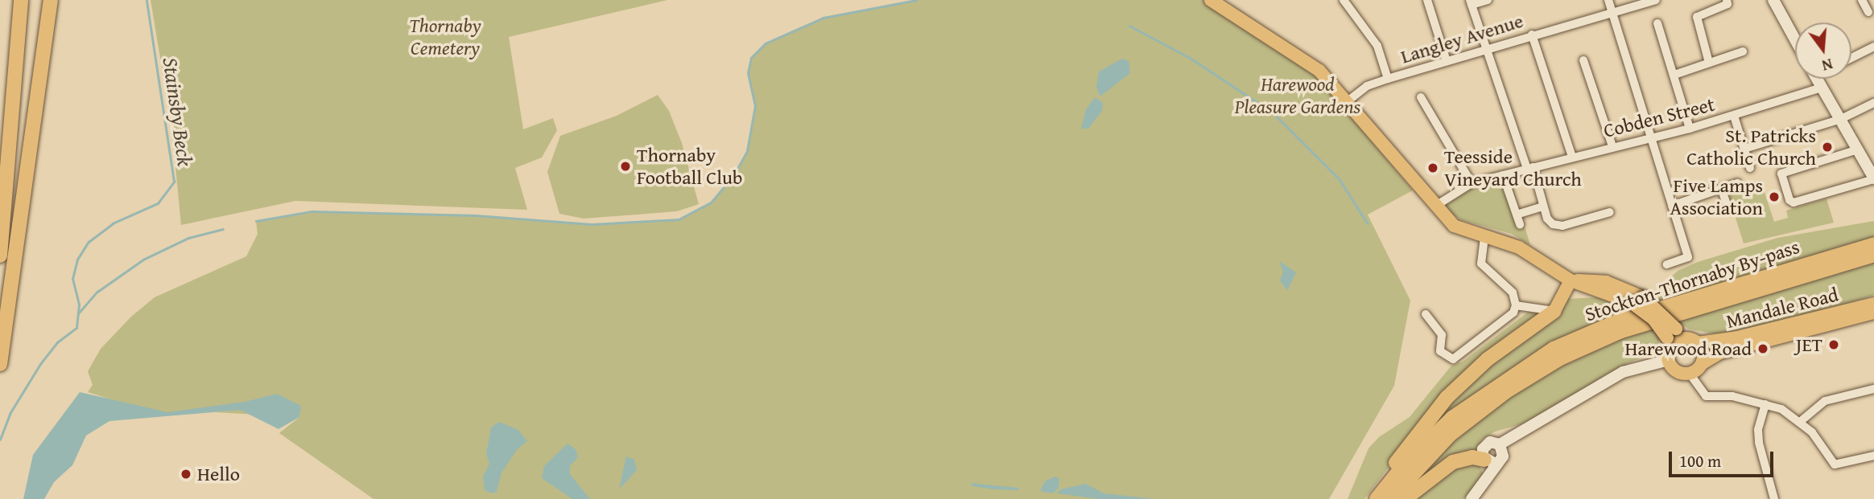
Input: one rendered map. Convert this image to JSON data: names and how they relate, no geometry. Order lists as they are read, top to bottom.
{
  "streets": {
    "highway": ["Stockton-Thornaby By-pass"],
    "main road": ["Mandale Road"],
    "street": ["Langley Avenue", "Cobden Street"]
  },
  "water": ["Stainsby Beck"],
  "parks": ["Thornaby Cemetery", "Harewood Pleasure Gardens"],
  "places": [
    "St. Patricks Catholic Church",
    "Thornaby Football Club",
    "Teesside Vineyard Church",
    "Five Lamps Association",
    "JET",
    "Harewood Road",
    "Hello"
  ],
  "scale_bar": "100 m",
  "north": "bottom"
}
